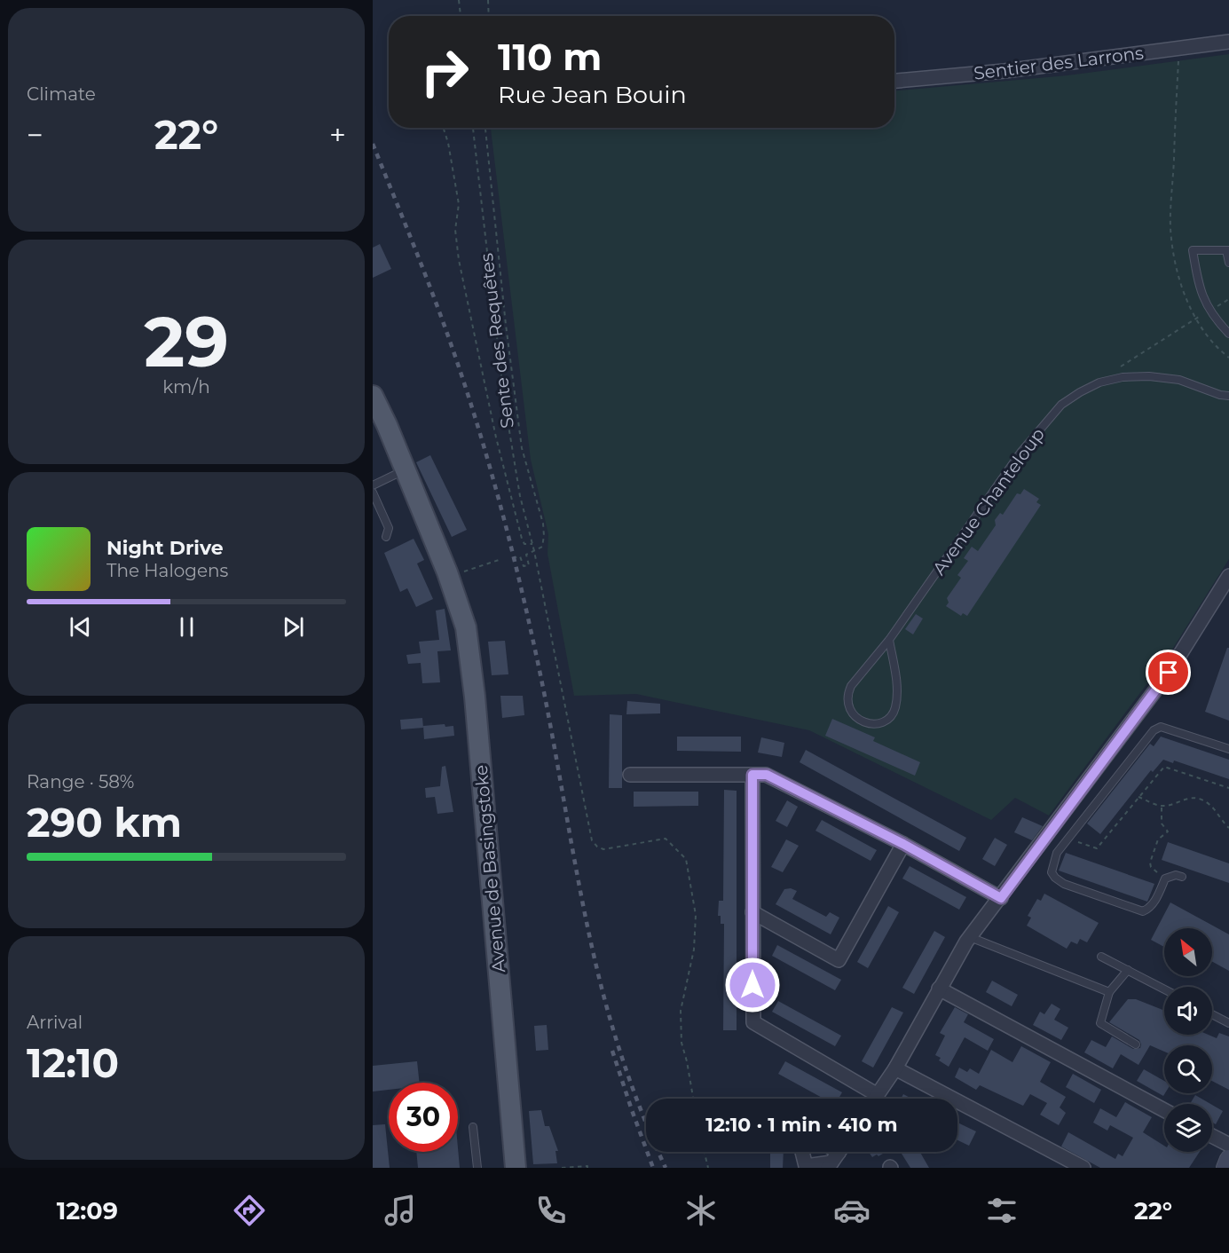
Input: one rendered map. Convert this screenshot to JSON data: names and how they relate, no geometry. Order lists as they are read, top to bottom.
{
  "streets": {
    "main road": ["Avenue de Basingstoke"],
    "street": ["Sentier des Larrons"],
    "lane": ["Avenue Chanteloup"],
    "path": ["Sente des Requêtes"]
  },
  "north": "top left",
  "page": {
    "tile": [
      "Climate",
      ["29", "km/h"],
      ["Range · 58%", "290 km"],
      ["Arrival", "12:10"]
    ],
    "turn": ["110 m", "Rue Jean Bouin"],
    "heat": ["−", "22°", "+"],
    "song": ["Night Drive", "The Halogens"],
    "limit": "30",
    "trip": "12:10 · 1 min · 410 m",
    "tabs": ["12:09", "22°"]
  }
}
